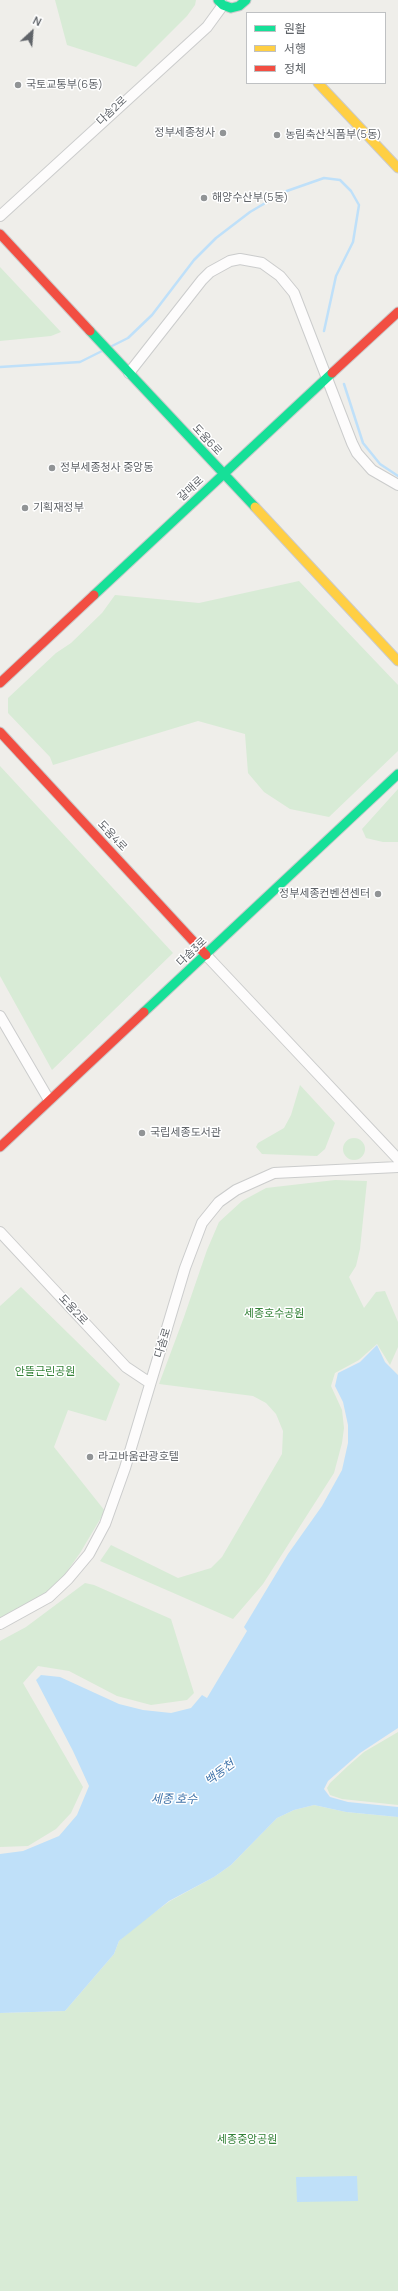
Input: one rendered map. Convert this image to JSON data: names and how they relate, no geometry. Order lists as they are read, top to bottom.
{
  "streets": {
    "street": [
      "다솜2로",
      "도움6로",
      "갈매로",
      "도움4로",
      "다솜3로",
      "도움2로",
      "다솜로"
    ]
  },
  "crossings": [
    ["도움6로", "갈매로"],
    ["도움4로", "다솜3로"],
    ["도움2로", "다솜로"]
  ],
  "water": ["백동천", "세종 호수"],
  "parks": ["세종호수공원", "안뜰근린공원", "세종중앙공원"],
  "places": [
    "국토교통부(6동)",
    "정부세종청사",
    "농림축산식품부(5동)",
    "해양수산부(5동)",
    "정부세종청사 중앙동",
    "기획재정부",
    "정부세종컨벤션센터",
    "국립세종도서관",
    "라고바움관광호텔"
  ],
  "legend": ["원활", "서행", "정체"],
  "north": "top right"
}
